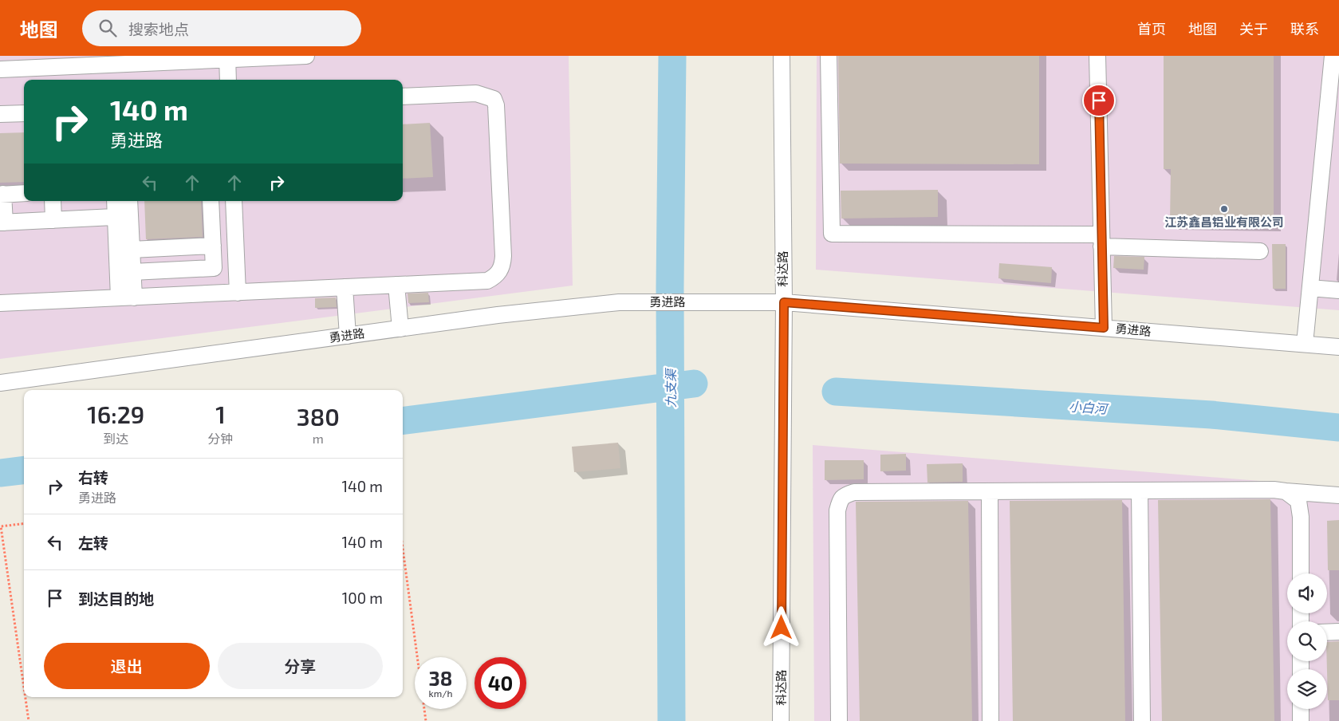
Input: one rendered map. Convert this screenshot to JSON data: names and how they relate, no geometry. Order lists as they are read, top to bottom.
{
  "streets": {
    "street": ["科达路", "勇进路"]
  },
  "crossings": [
    ["科达路", "勇进路"]
  ],
  "water": ["九支渠", "小白河"],
  "places": ["江苏鑫昌铝业有限公司"],
  "page": {
    "header": "地图",
    "search": "搜索地点",
    "nav": [
      "首页",
      "地图",
      "关于",
      "联系"
    ],
    "turn": ["140 m", "勇进路"],
    "eta": [
      "16:29",
      "到达",
      "1",
      "分钟",
      "380",
      "m"
    ],
    "list": [
      {
        "name": "右转",
        "note": "勇进路",
        "value": "140 m"
      },
      {
        "name": "左转",
        "value": "140 m"
      },
      {
        "name": "到达目的地",
        "value": "100 m"
      }
    ],
    "buttons": ["退出", "分享"],
    "speed": "38 km/h",
    "limit": "40"
  }
}
